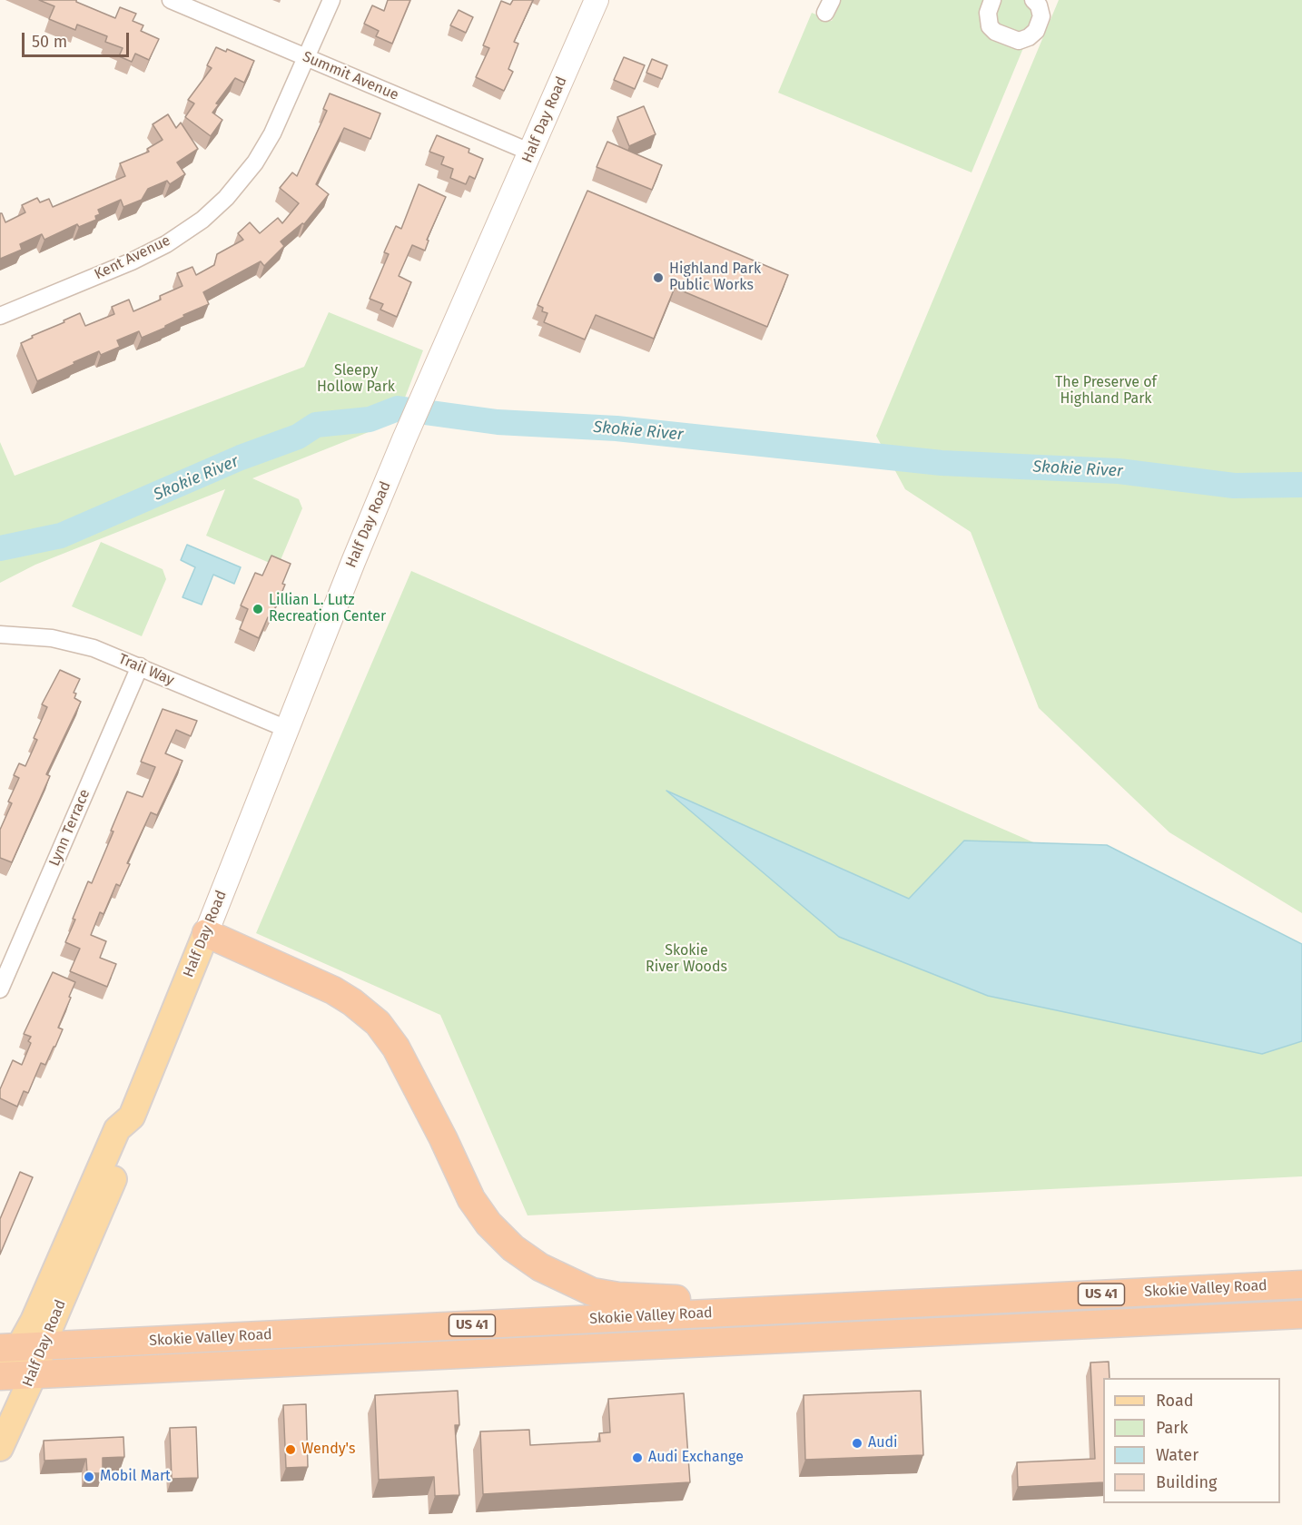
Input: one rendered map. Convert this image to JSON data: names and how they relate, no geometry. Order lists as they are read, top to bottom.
{
  "streets": {
    "highway": ["Skokie Valley Road", "US 41"],
    "main road": ["Half Day Road"],
    "street": [
      "Summit Avenue",
      "Kent Avenue",
      "Trail Way",
      "Lynn Terrace"
    ]
  },
  "crossings": [
    ["Summit Avenue", "Half Day Road"],
    ["Summit Avenue", "Kent Avenue"],
    ["Half Day Road", "Trail Way"],
    ["Half Day Road", "Skokie Valley Road"],
    ["Trail Way", "Lynn Terrace"]
  ],
  "water": ["Skokie River"],
  "parks": ["Sleepy Hollow Park", "The Preserve of Highland Park", "Skokie River Woods"],
  "places": [
    "Highland Park Public Works",
    "Lillian L. Lutz Recreation Center",
    "Audi",
    "Wendy's",
    "Audi Exchange",
    "Mobil Mart"
  ],
  "legend": [
    "Road",
    "Park",
    "Water",
    "Building"
  ],
  "scale_bar": "50 m"
}
